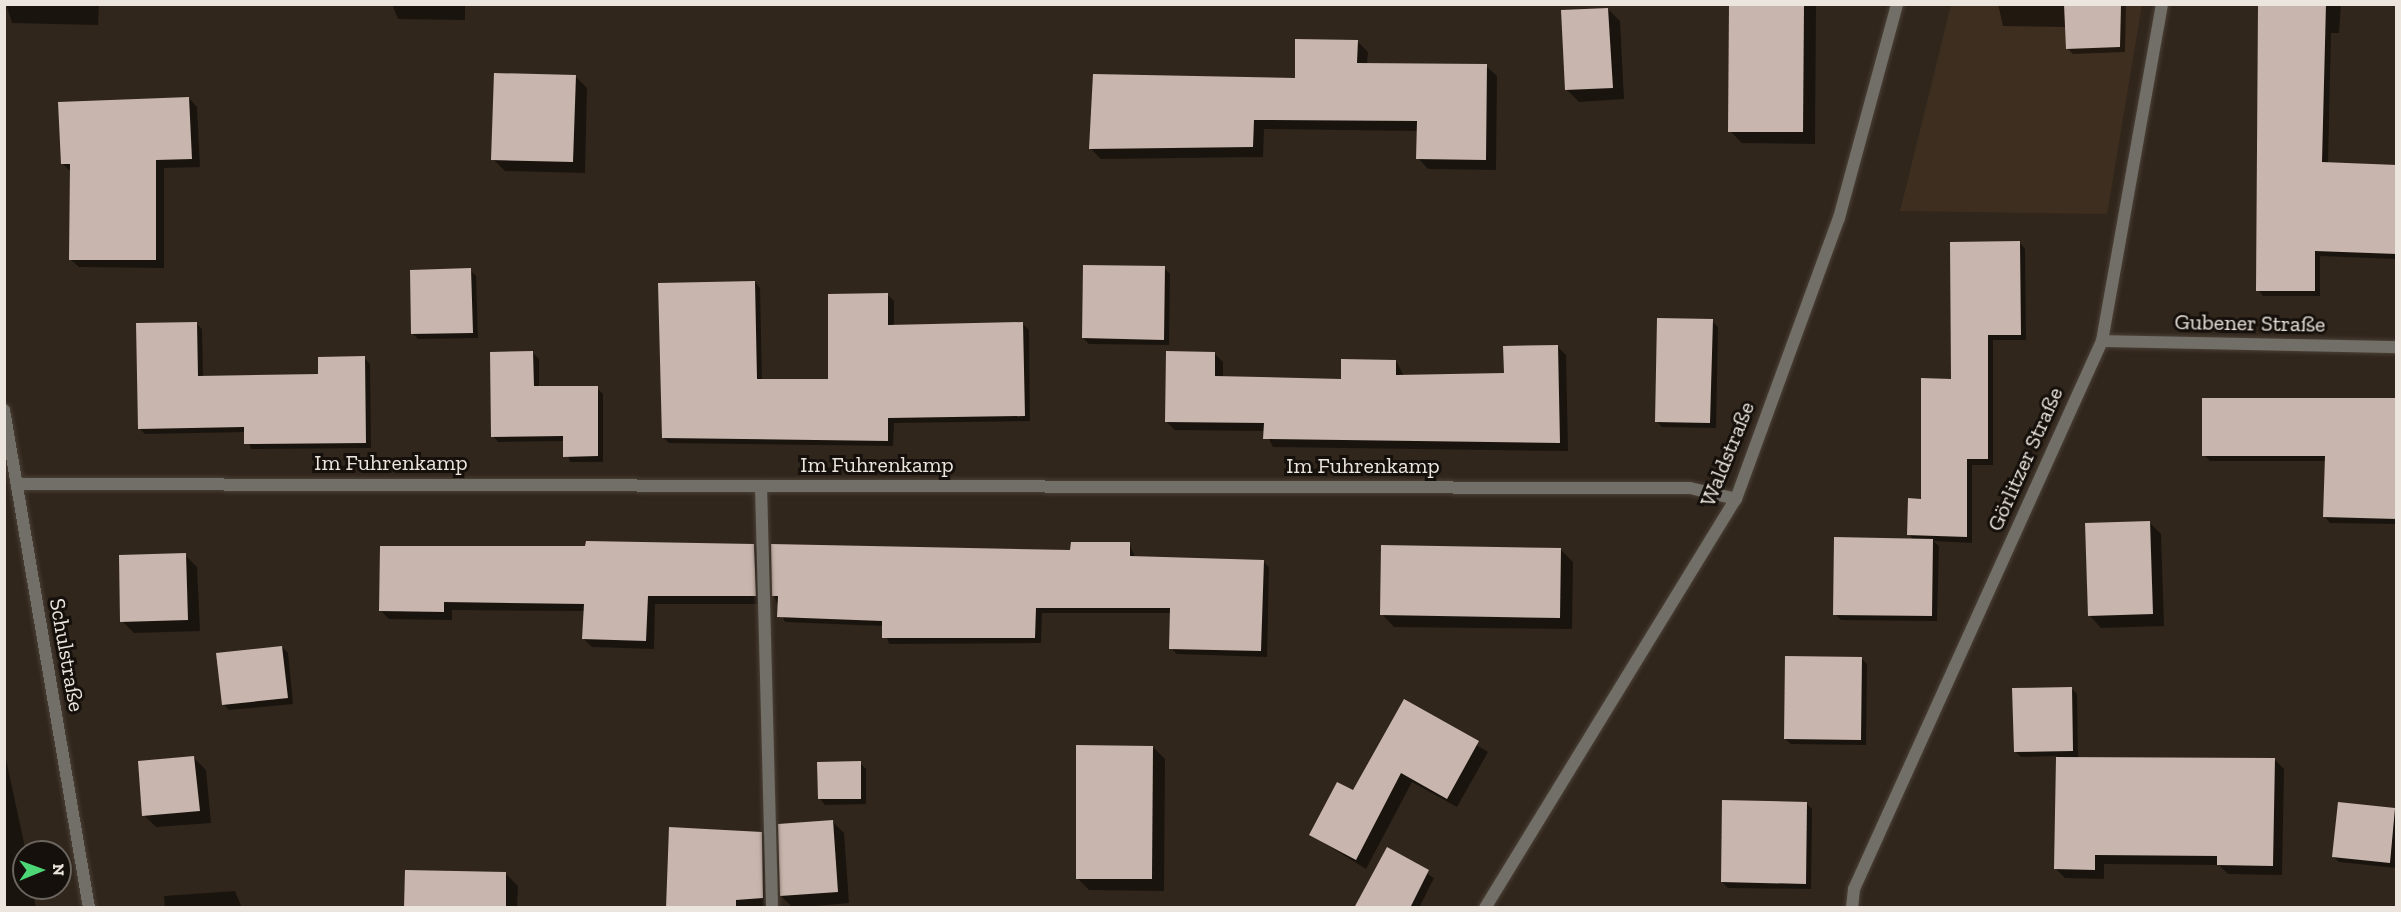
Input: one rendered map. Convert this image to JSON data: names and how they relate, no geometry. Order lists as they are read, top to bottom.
{
  "streets": {
    "street": [
      "Gubener Straße",
      "Waldstraße",
      "Görlitzer Straße",
      "Im Fuhrenkamp",
      "Schulstraße"
    ]
  },
  "crossings": [
    ["Gubener Straße", "Görlitzer Straße"],
    ["Waldstraße", "Im Fuhrenkamp"],
    ["Im Fuhrenkamp", "Schulstraße"]
  ],
  "north": "right"
}
